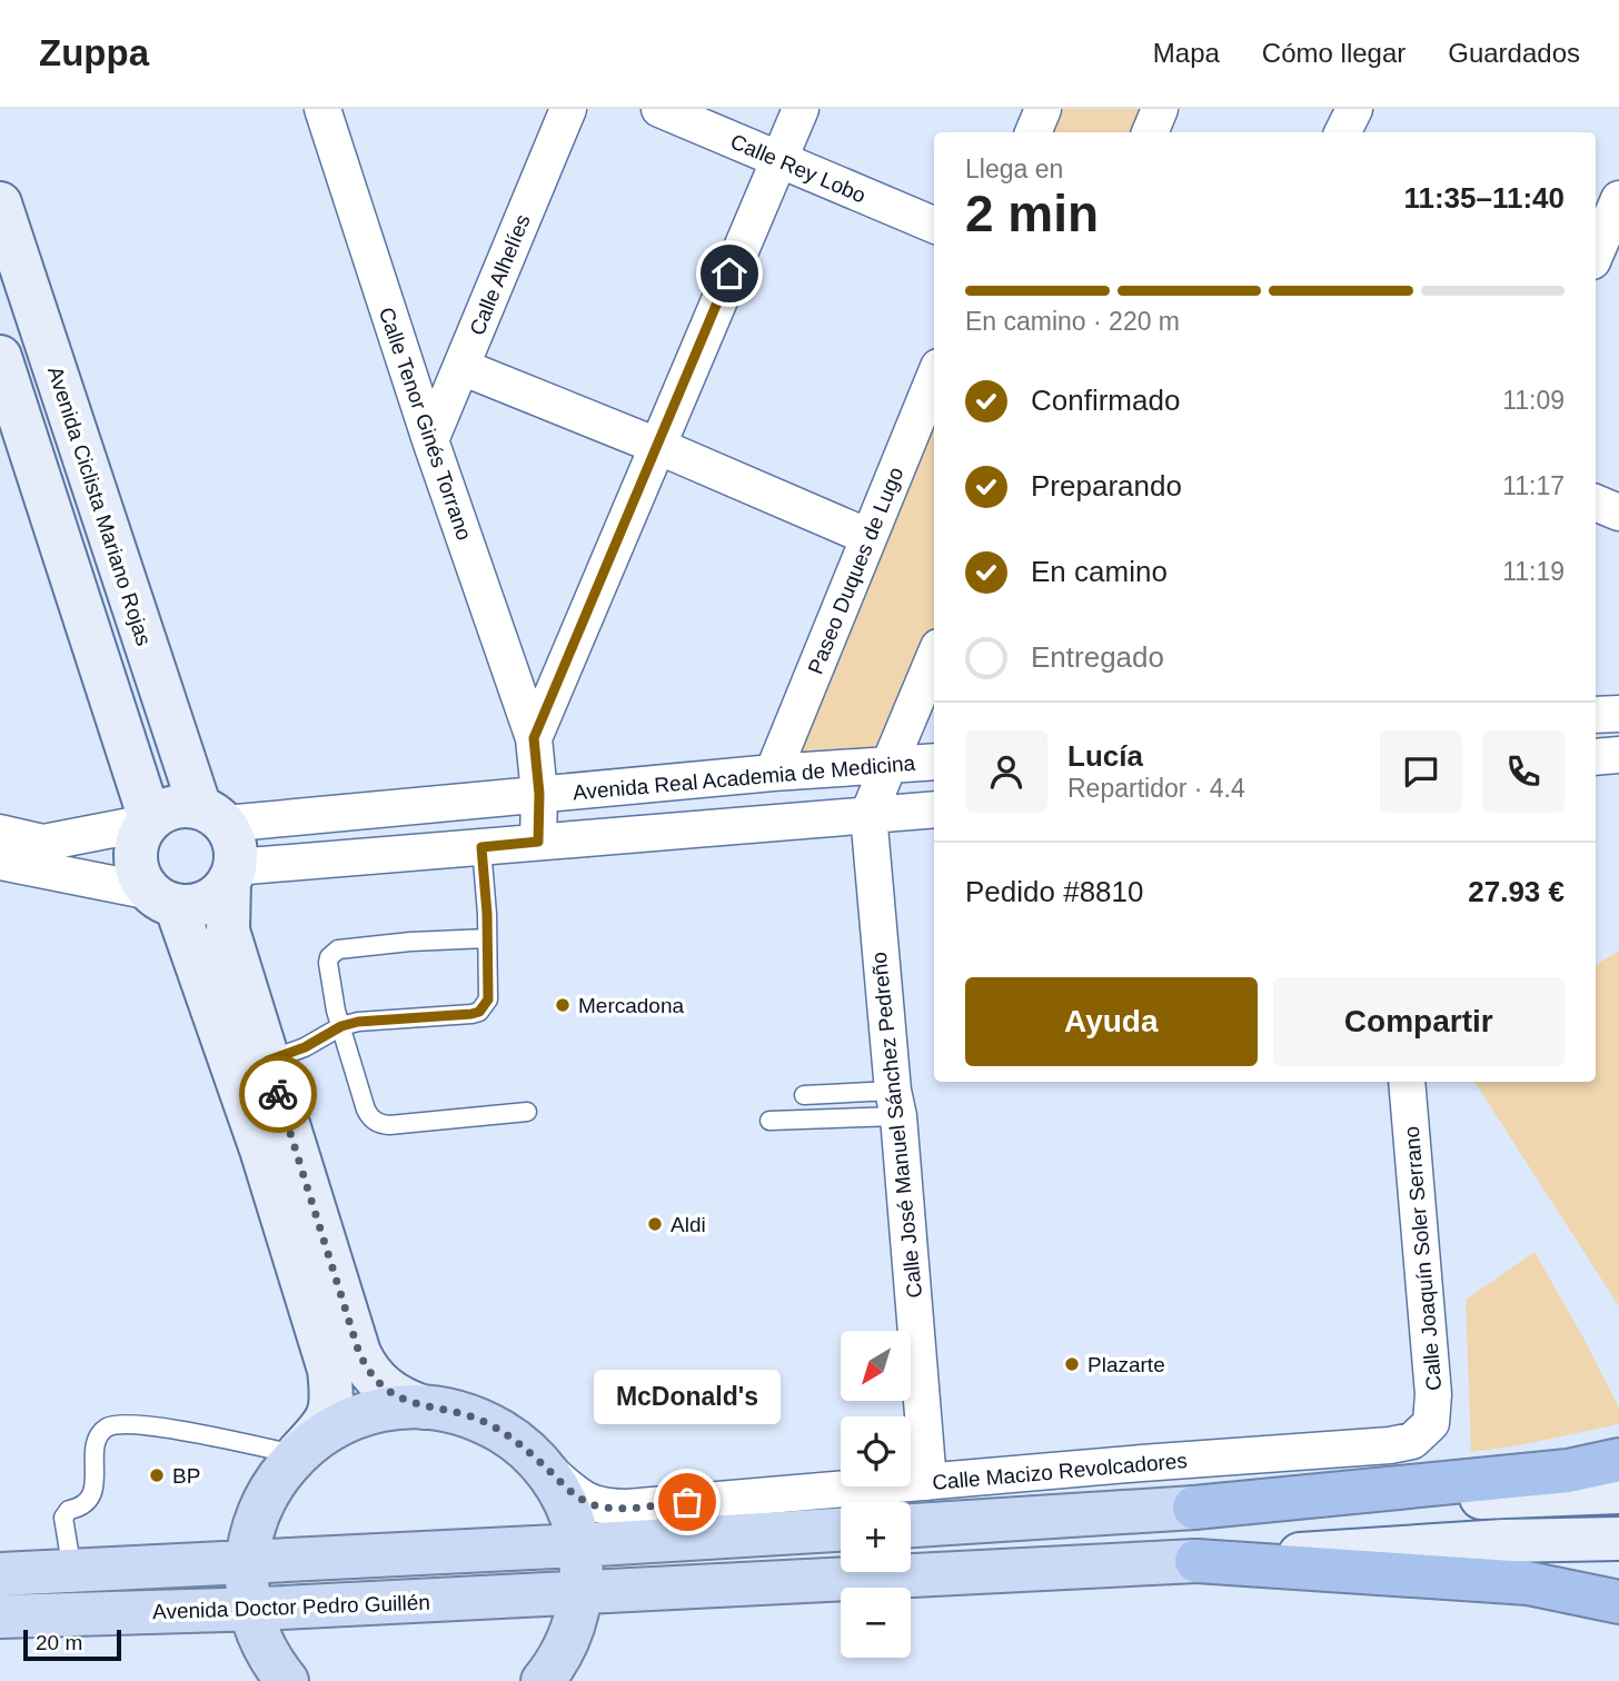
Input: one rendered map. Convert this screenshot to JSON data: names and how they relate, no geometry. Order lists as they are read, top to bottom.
{
  "streets": {
    "main road": ["Avenida Ciclista Mariano Rojas", "Avenida Doctor Pedro Guillén"],
    "street": [
      "Calle Rey Lobo",
      "Calle Alhelíes",
      "Calle Tenor Ginés Torrano",
      "Paseo Duques de Lugo",
      "Avenida Real Academia de Medicina",
      "Calle José Manuel Sánchez Pedreño",
      "Calle Joaquín Soler Serrano",
      "Calle Macizo Revolcadores"
    ]
  },
  "crossings": [
    ["Calle Alhelíes", "Calle Tenor Ginés Torrano"],
    ["Calle Tenor Ginés Torrano", "Avenida Real Academia de Medicina"],
    ["Avenida Ciclista Mariano Rojas", "Avenida Real Academia de Medicina"],
    ["Paseo Duques de Lugo", "Avenida Real Academia de Medicina"],
    ["Calle José Manuel Sánchez Pedreño", "Calle Macizo Revolcadores"],
    ["Calle Joaquín Soler Serrano", "Calle Macizo Revolcadores"]
  ],
  "places": [
    "Mercadona",
    "Aldi",
    "Plazarte",
    "BP",
    "McDonald's"
  ],
  "scale_bar": "20 m",
  "north": "bottom left",
  "page": {
    "header": "Zuppa",
    "nav": ["Mapa", "Cómo llegar", "Guardados"],
    "heading": ["2 min", "Llega en", "11:35–11:40"],
    "panel": [
      "Lucía",
      "Repartidor · 4.4",
      "Pedido #8810",
      "27.93 €"
    ],
    "bar": "En camino · 220 m",
    "list": [
      ["Confirmado", "11:09"],
      ["Preparando", "11:17"],
      ["En camino", "11:19"],
      "Entregado"
    ],
    "buttons": ["Ayuda", "Compartir"],
    "map_buttons": ["+", "−"],
    "bubble": "McDonald's",
    "scale": "20 m"
  }
}
